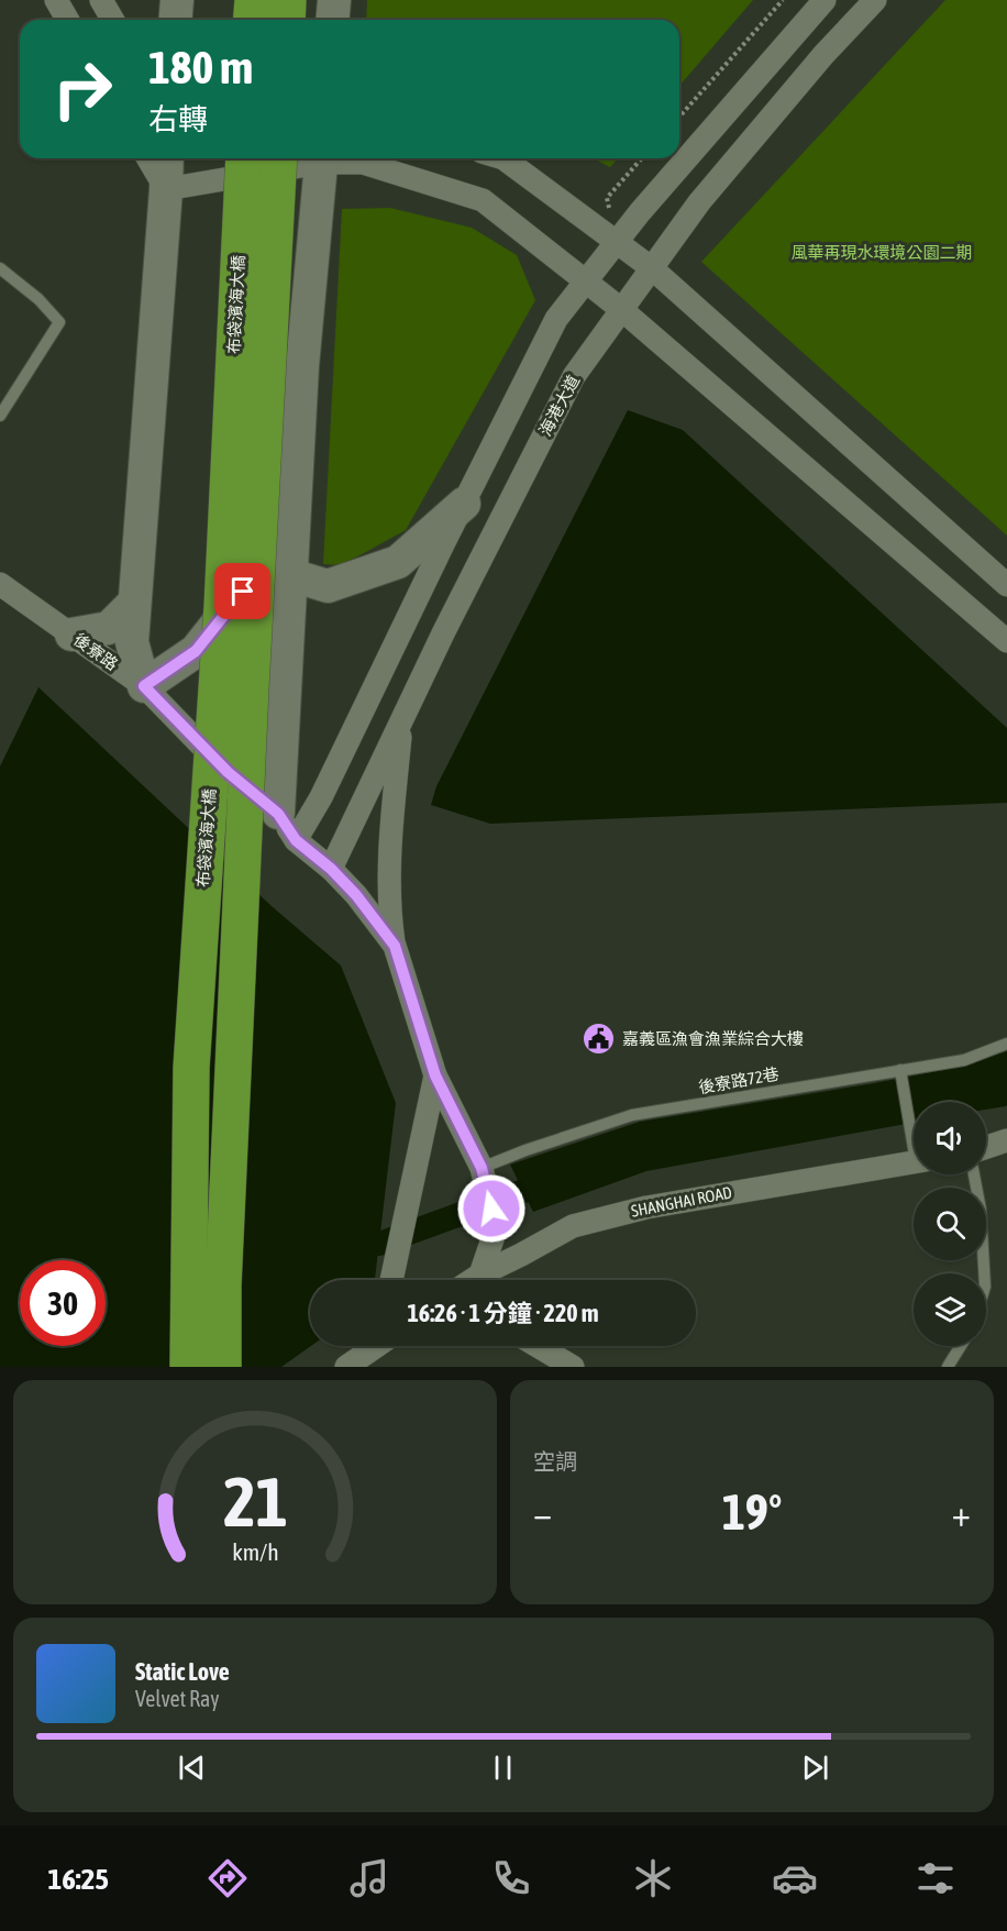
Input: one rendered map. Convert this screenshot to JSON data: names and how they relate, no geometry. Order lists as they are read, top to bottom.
{
  "streets": {
    "highway": ["布袋濱海大橋"],
    "street": ["海港大道", "後寮路", "SHANGHAI ROAD"],
    "lane": ["後寮路72巷"]
  },
  "crossings": [
    ["海港大道", "後寮路"],
    ["後寮路", "後寮路72巷"]
  ],
  "parks": ["風華再現水環境公園二期"],
  "places": {
    "public building": ["嘉義區漁會漁業綜合大樓"]
  },
  "page": {
    "turn": ["180 m", "右轉"],
    "limit": "30",
    "trip": "16:26 · 1 分鐘 · 220 m",
    "tile": "空調",
    "heat": ["−", "19°", "+"],
    "song": ["Static Love", "Velvet Ray"],
    "tabs": "16:25",
    "gauge": ["21", "km/h"]
  }
}
